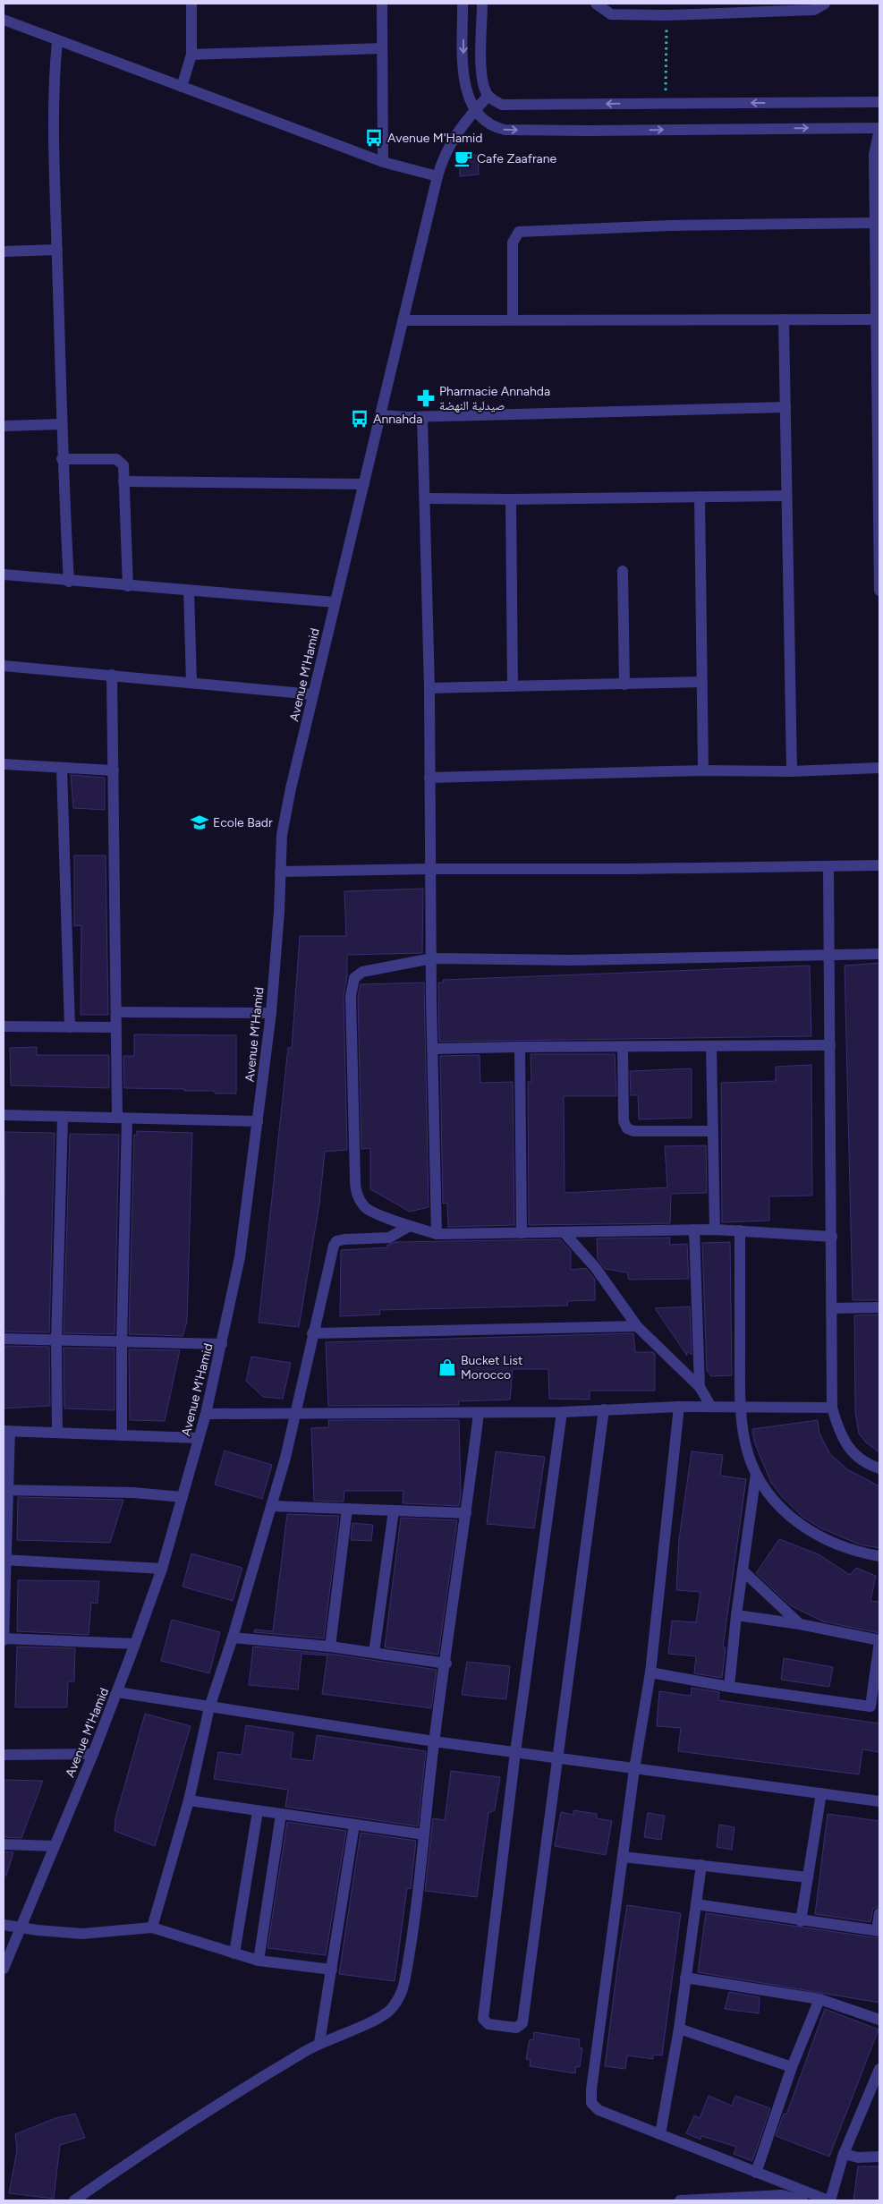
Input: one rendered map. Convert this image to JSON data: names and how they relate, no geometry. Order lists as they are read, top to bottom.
{
  "streets": {
    "street": ["Avenue M'Hamid"]
  },
  "places": {
    "bus stop": ["Avenue M'Hamid", "Annahda"],
    "cafe": ["Cafe Zaafrane"],
    "pharmacy": ["Pharmacie Annahda صيدلية النهضة"],
    "school or university": ["Ecole Badr"],
    "shop": ["Bucket List Morocco"]
  }
}
